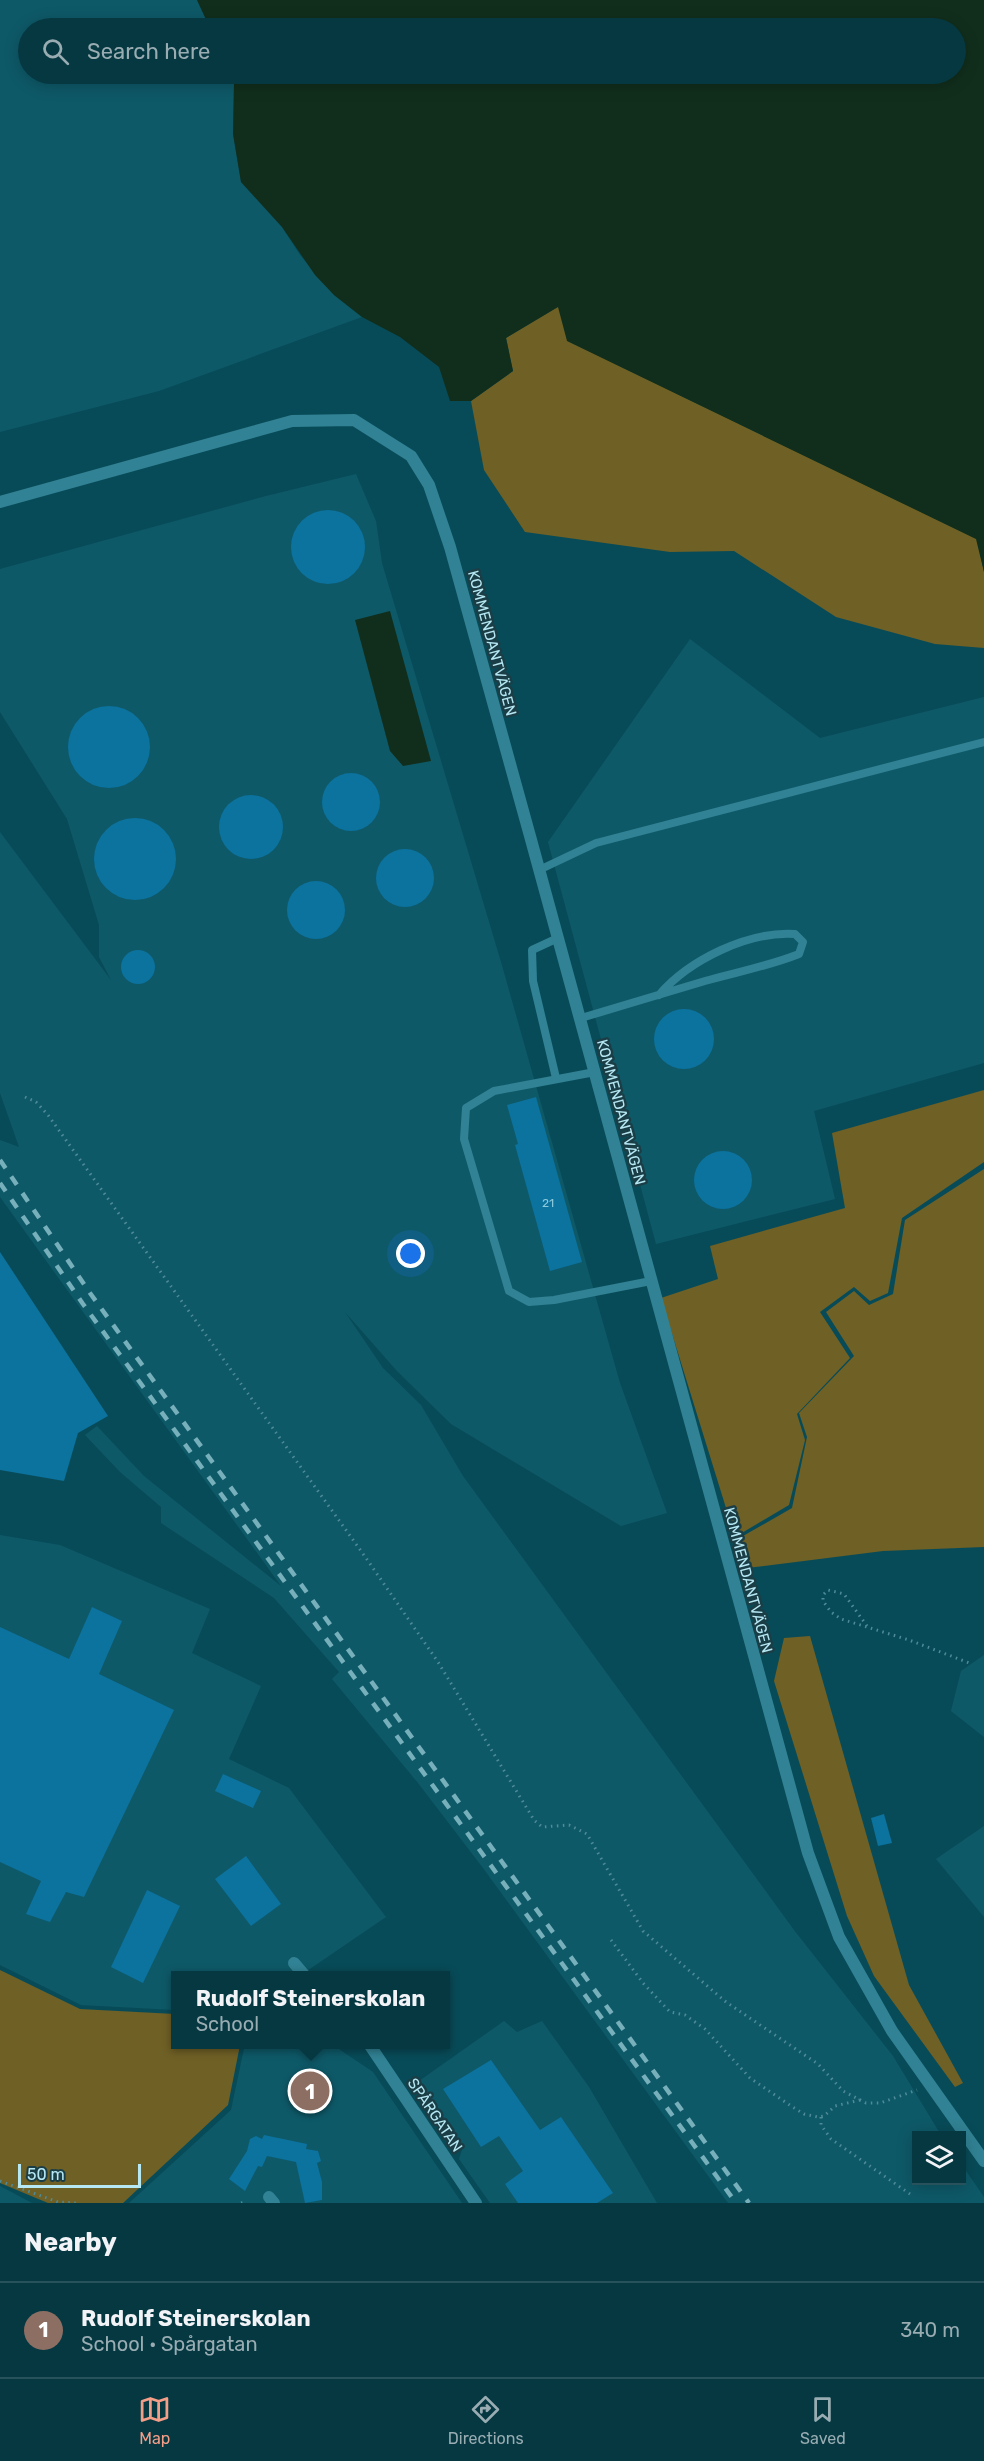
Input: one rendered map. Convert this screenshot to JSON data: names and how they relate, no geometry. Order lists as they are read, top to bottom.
{
  "streets": {
    "street": ["KOMMENDANTVÄGEN", "SPÅRGATAN"]
  },
  "house_numbers": ["21"],
  "scale_bar": "50 m",
  "page": {
    "search": "Search here",
    "popup": ["Rudolf Steinerskolan", "School"],
    "pins": "1",
    "scale": "50 m",
    "heading": "Nearby",
    "list": [
      {
        "mark": "1",
        "name": "Rudolf Steinerskolan",
        "note": "School · Spårgatan",
        "value": "340 m"
      }
    ],
    "nav": ["Map", "Directions", "Saved"]
  }
}
